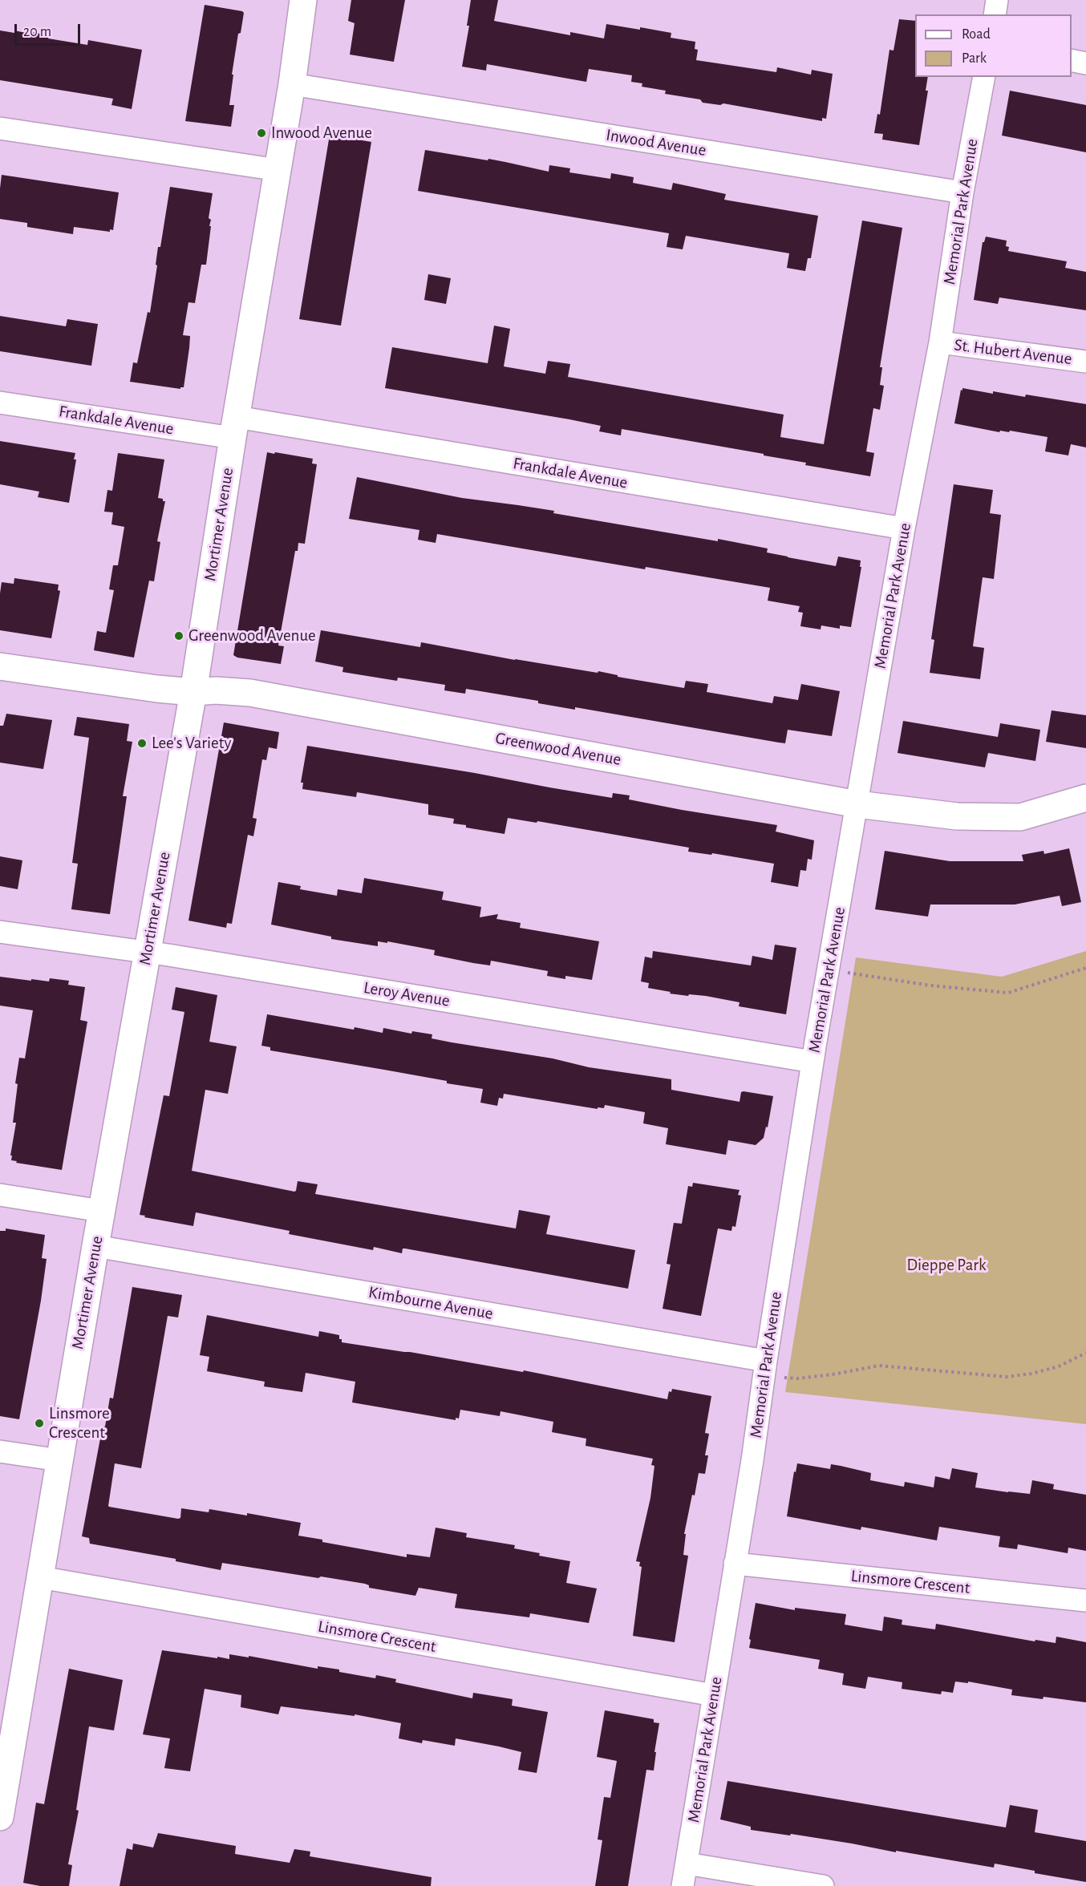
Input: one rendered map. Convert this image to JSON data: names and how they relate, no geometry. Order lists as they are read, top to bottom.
{
  "streets": {
    "street": [
      "Inwood Avenue",
      "Memorial Park Avenue",
      "St. Hubert Avenue",
      "Frankdale Avenue",
      "Mortimer Avenue",
      "Greenwood Avenue",
      "Leroy Avenue",
      "Kimbourne Avenue",
      "Linsmore Crescent"
    ]
  },
  "crossings": [
    ["Inwood Avenue", "Memorial Park Avenue"],
    ["Inwood Avenue", "Mortimer Avenue"],
    ["Memorial Park Avenue", "St. Hubert Avenue"],
    ["Memorial Park Avenue", "Frankdale Avenue"],
    ["Memorial Park Avenue", "Greenwood Avenue"],
    ["Memorial Park Avenue", "Leroy Avenue"],
    ["Memorial Park Avenue", "Kimbourne Avenue"],
    ["Memorial Park Avenue", "Linsmore Crescent"],
    ["Frankdale Avenue", "Mortimer Avenue"],
    ["Mortimer Avenue", "Greenwood Avenue"],
    ["Mortimer Avenue", "Leroy Avenue"],
    ["Mortimer Avenue", "Kimbourne Avenue"],
    ["Mortimer Avenue", "Linsmore Crescent"]
  ],
  "parks": ["Dieppe Park"],
  "places": [
    "Inwood Avenue",
    "Greenwood Avenue",
    "Lee's Variety",
    "Linsmore Crescent"
  ],
  "legend": ["Road", "Park"],
  "scale_bar": "20 m"
}
